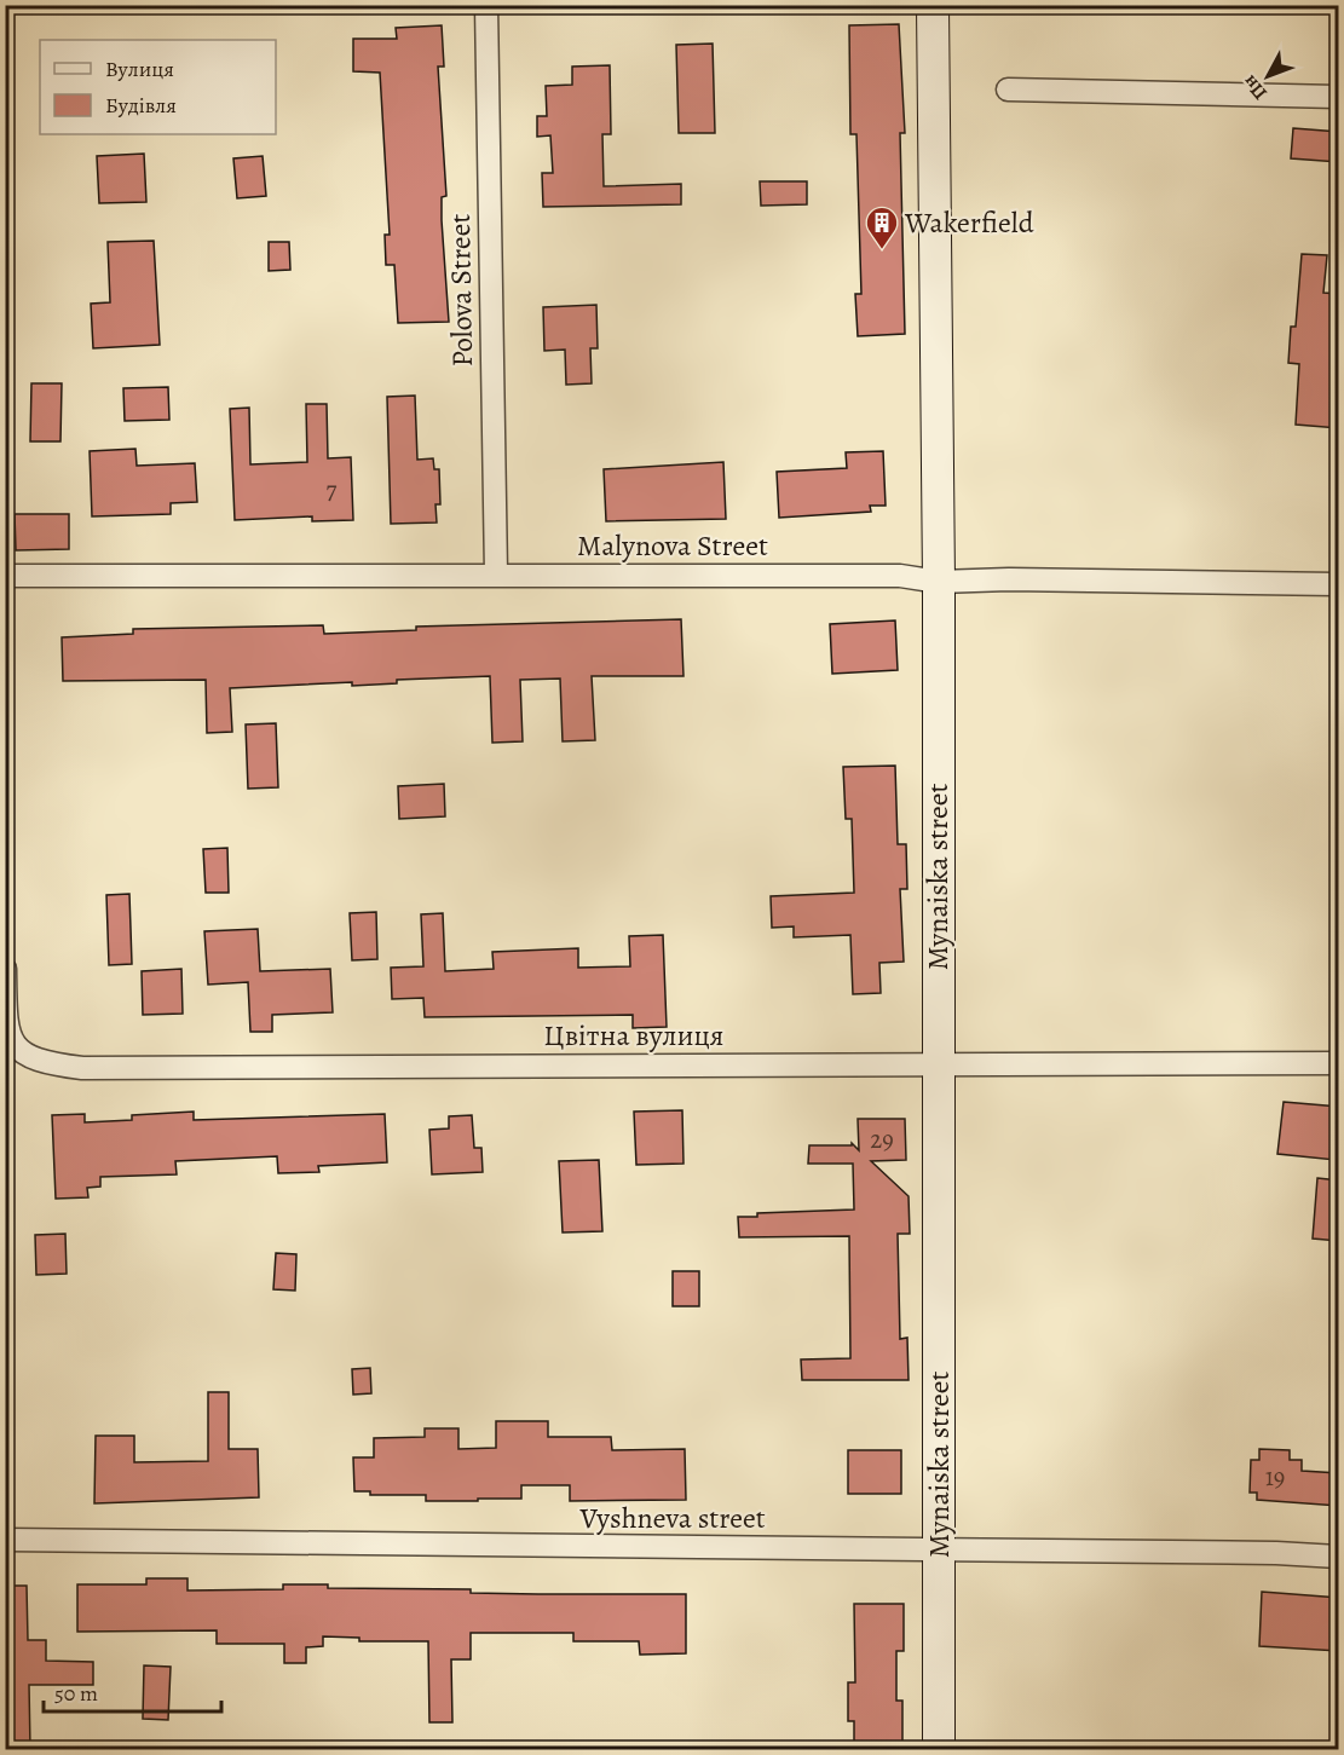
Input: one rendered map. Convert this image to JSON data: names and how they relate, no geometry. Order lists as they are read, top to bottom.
{
  "streets": {
    "street": [
      "Polova Street",
      "Malynova Street",
      "Mynaiska street",
      "Цвітна вулиця",
      "Vyshneva street"
    ]
  },
  "crossings": [
    ["Polova Street", "Malynova Street"],
    ["Malynova Street", "Mynaiska street"],
    ["Mynaiska street", "Цвітна вулиця"],
    ["Mynaiska street", "Vyshneva street"]
  ],
  "places": {
    "building": ["Wakerfield"]
  },
  "house_numbers": ["7", "29", "19"],
  "legend": ["Вулиця", "Будівля"],
  "scale_bar": "50 m",
  "north": "bottom left"
}
